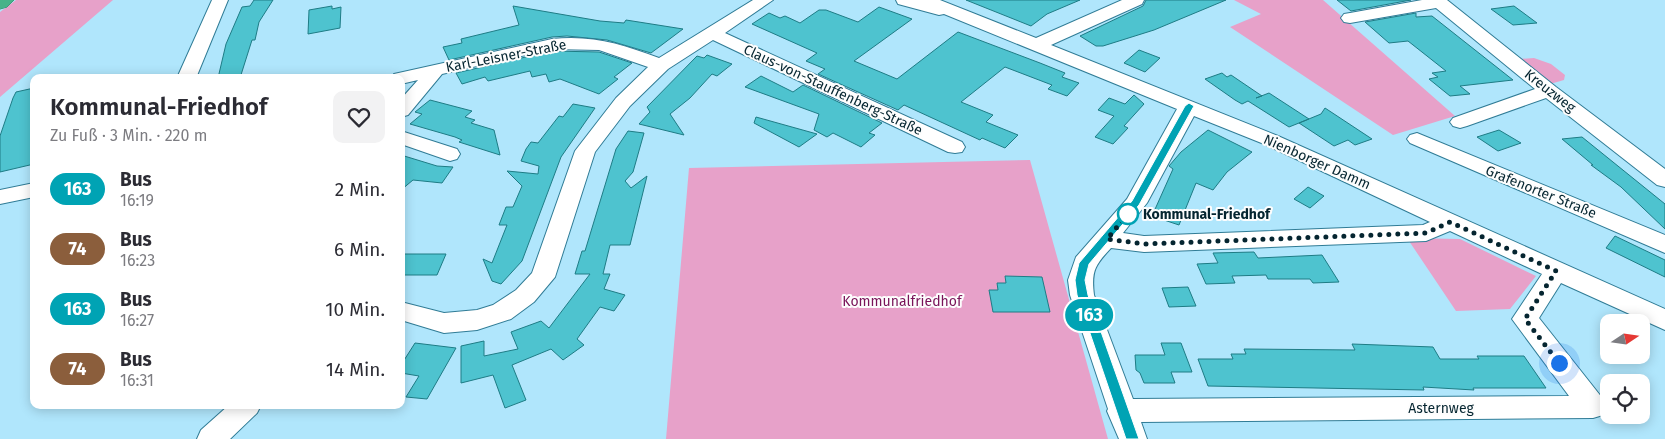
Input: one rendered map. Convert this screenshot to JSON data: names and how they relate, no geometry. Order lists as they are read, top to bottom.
{
  "streets": {
    "street": [
      "Karl-Leisner-Straße",
      "Claus-von-Stauffenberg-Straße",
      "Kreuzweg",
      "Nienborger Damm",
      "Grafenorter Straße",
      "Asternweg"
    ]
  },
  "crossings": [
    ["Nienborger Damm", "Asternweg"]
  ],
  "parks": ["Kommunalfriedhof"],
  "places": ["Kommunal-Friedhof"],
  "lines": ["bus line 163"],
  "north": "right",
  "page": {
    "on_map": "163",
    "heading": ["Kommunal-Friedhof", "Zu Fuß · 3 Min. · 220 m"],
    "list": [
      {
        "mark": "163",
        "name": "Bus",
        "note": "16:19",
        "value": "2 Min."
      },
      {
        "mark": "74",
        "name": "Bus",
        "note": "16:23",
        "value": "6 Min."
      },
      {
        "mark": "163",
        "name": "Bus",
        "note": "16:27",
        "value": "10 Min."
      },
      {
        "mark": "74",
        "name": "Bus",
        "note": "16:31",
        "value": "14 Min."
      }
    ]
  }
}
